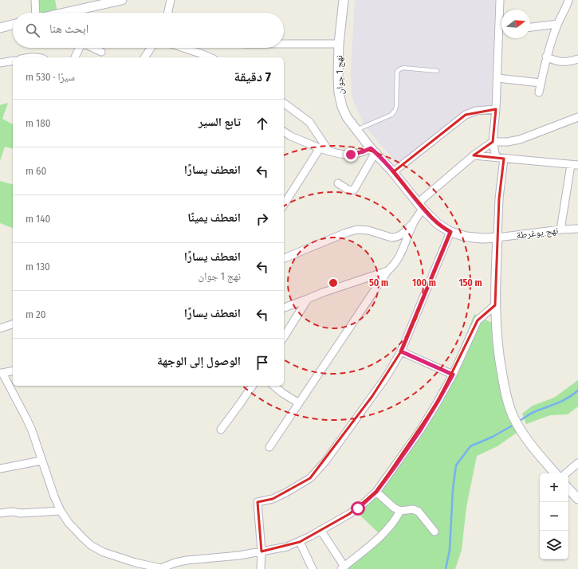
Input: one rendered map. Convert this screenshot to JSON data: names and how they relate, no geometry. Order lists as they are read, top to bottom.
{
  "streets": {
    "street": ["نهج 1 جوان", "نهج يوغرطة"]
  },
  "crossings": [
    ["نهج 1 جوان", "نهج يوغرطة"]
  ],
  "north": "right",
  "page": {
    "search": "ابحث هنا",
    "heading": ["7 دقيقة", "سيرًا · 530 m"],
    "list": [
      ["تابع السير", "180 m"],
      ["انعطف يسارًا", "60 m"],
      ["انعطف يمينًا", "140 m"],
      ["انعطف يسارًا", "نهج 1 جوان", "130 m"],
      ["انعطف يسارًا", "20 m"],
      "الوصول إلى الوجهة"
    ],
    "map_buttons": ["+", "−"]
  },
  "rings": ["50 m", "100 m", "150 m"]
}
